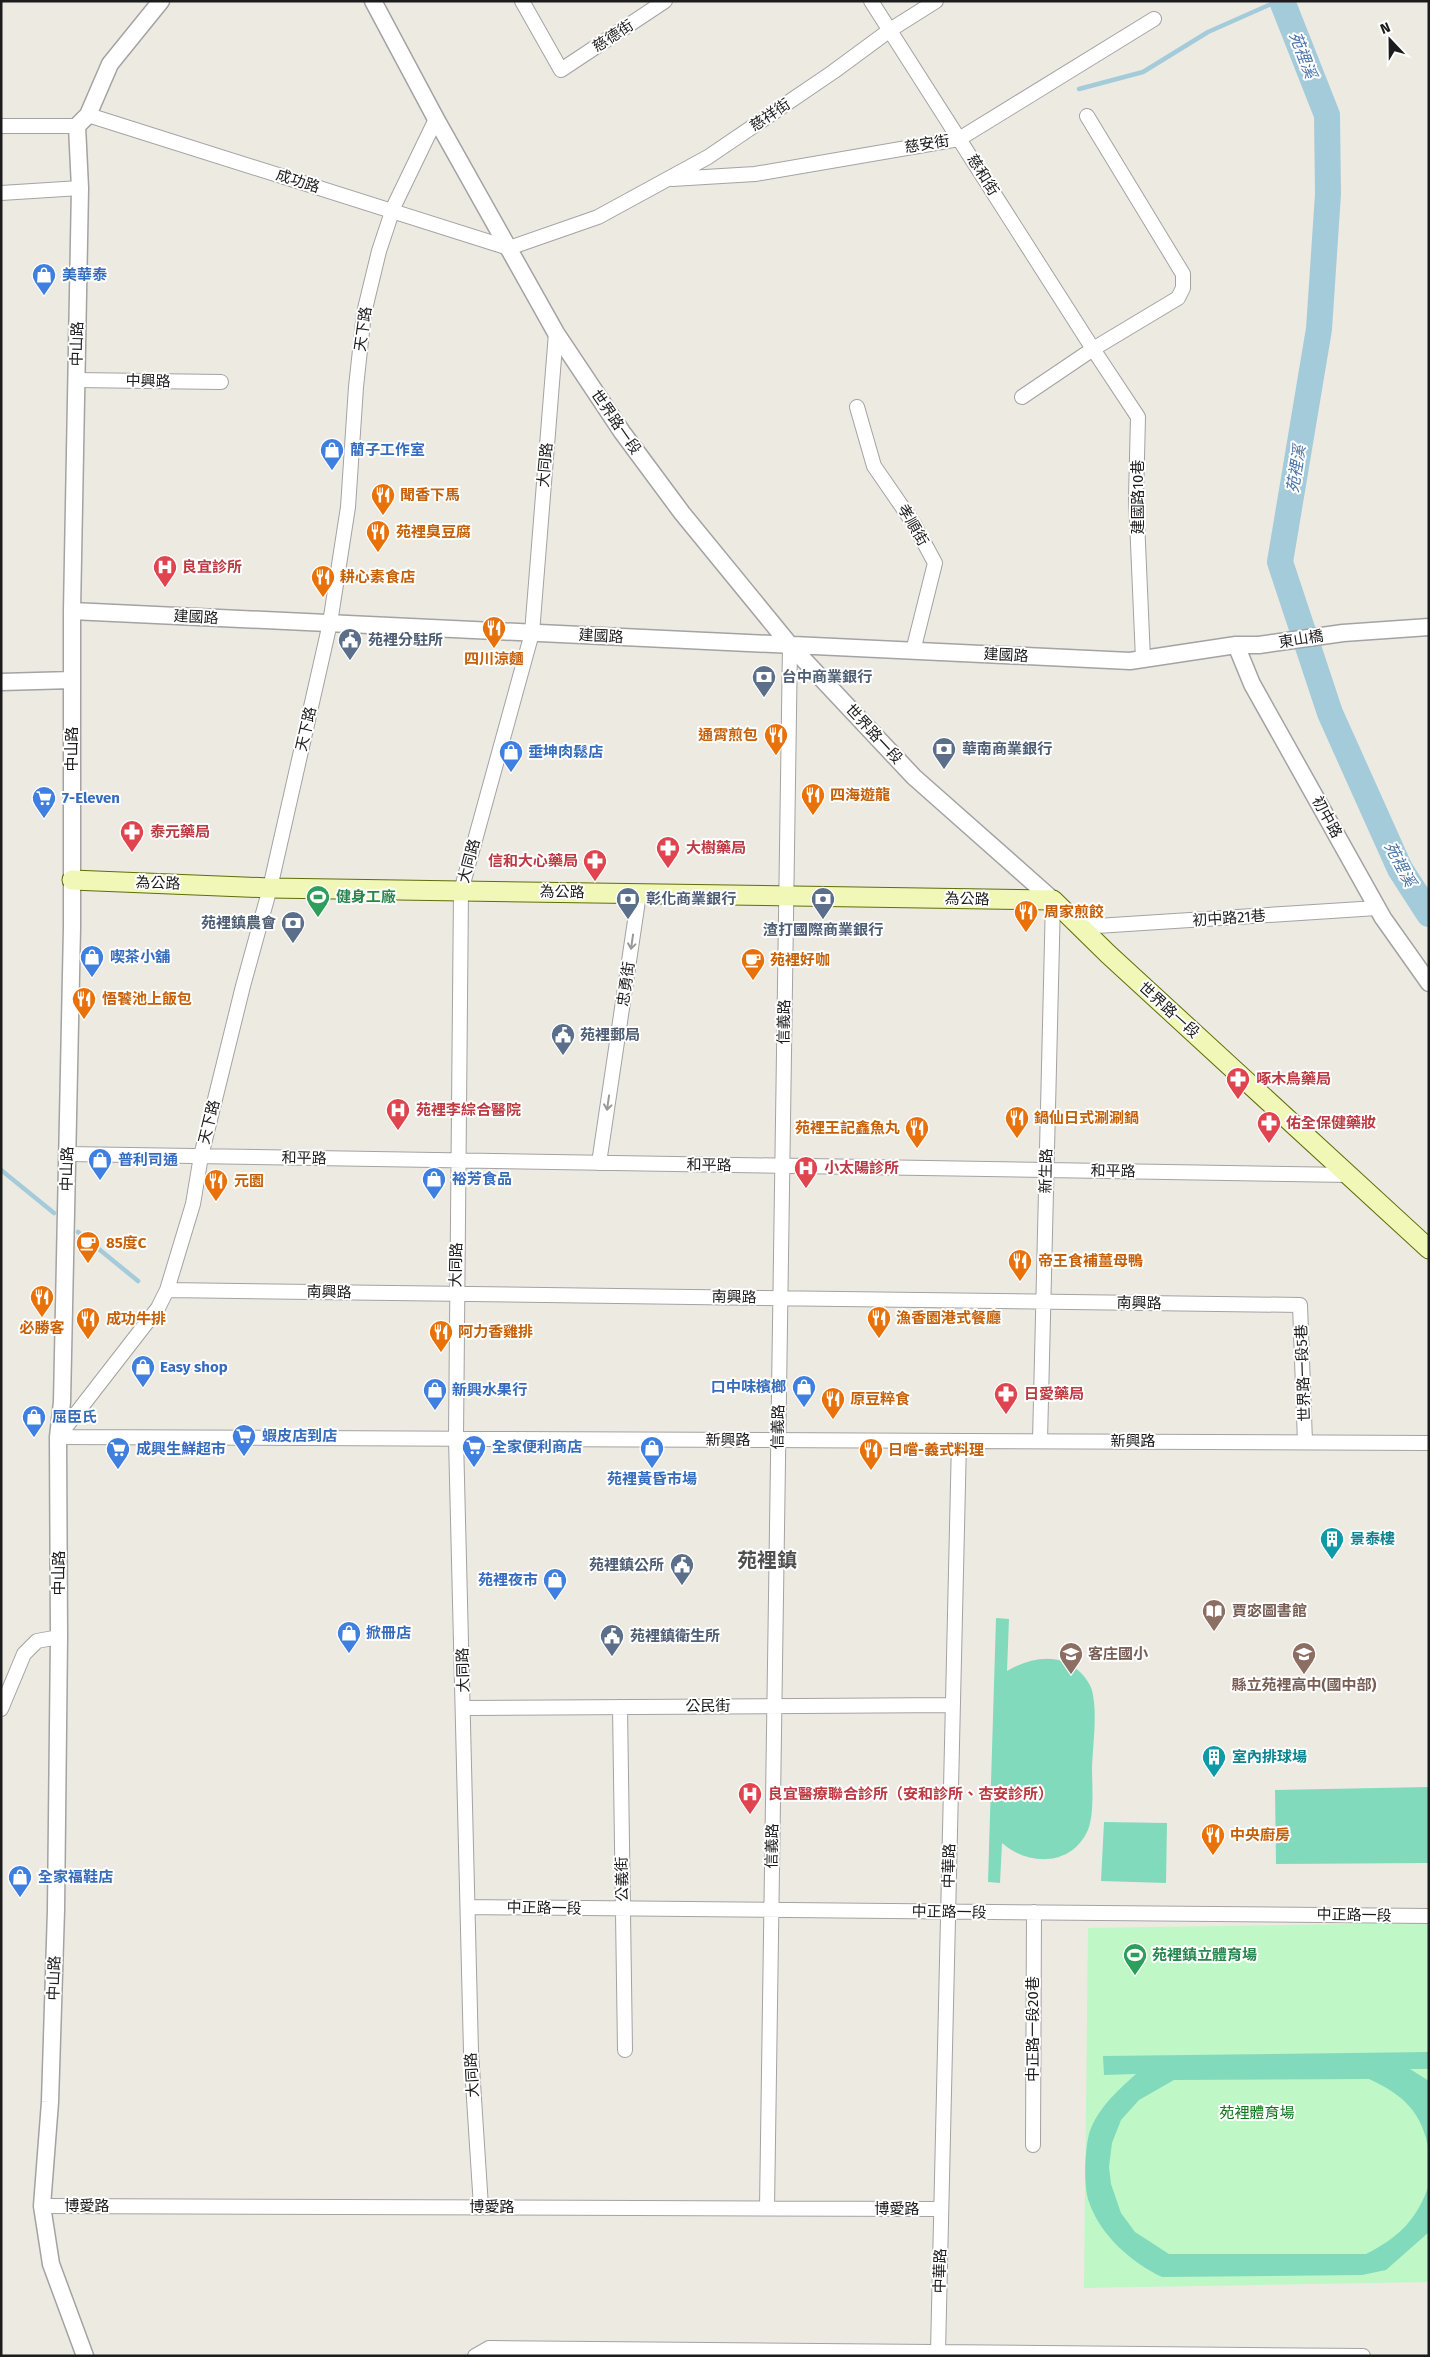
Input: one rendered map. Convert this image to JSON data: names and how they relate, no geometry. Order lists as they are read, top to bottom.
{
  "streets": {
    "main road": ["世界路一段", "為公路"],
    "street": [
      "慈德街",
      "慈祥街",
      "慈安街",
      "慈和街",
      "成功路",
      "天下路",
      "中山路",
      "中興路",
      "大同路",
      "建國路10巷",
      "孝順街",
      "建國路",
      "東山橋",
      "初中路",
      "初中路21巷",
      "忠勇街",
      "信義路",
      "和平路",
      "新生路",
      "南興路",
      "世界路一段5巷",
      "新興路",
      "公民街",
      "中華路",
      "公義街",
      "中正路一段",
      "中正路一段20巷",
      "博愛路"
    ]
  },
  "crossings": [
    ["慈祥街", "慈安街"],
    ["慈祥街", "慈和街"],
    ["慈祥街", "成功路"],
    ["慈祥街", "世界路一段"],
    ["慈安街", "慈和街"],
    ["慈和街", "建國路10巷"],
    ["成功路", "天下路"],
    ["成功路", "中山路"],
    ["成功路", "世界路一段"],
    ["天下路", "中山路"],
    ["天下路", "世界路一段"],
    ["天下路", "建國路"],
    ["天下路", "為公路"],
    ["天下路", "和平路"],
    ["天下路", "南興路"],
    ["天下路", "新興路"],
    ["中山路", "中興路"],
    ["中山路", "建國路"],
    ["中山路", "為公路"],
    ["中山路", "和平路"],
    ["中山路", "新興路"],
    ["中山路", "博愛路"],
    ["世界路一段", "大同路"],
    ["世界路一段", "建國路"],
    ["世界路一段", "為公路"],
    ["世界路一段", "初中路21巷"],
    ["世界路一段", "信義路"],
    ["世界路一段", "和平路"],
    ["世界路一段", "新生路"],
    ["大同路", "建國路"],
    ["大同路", "為公路"],
    ["大同路", "和平路"],
    ["大同路", "南興路"],
    ["大同路", "新興路"],
    ["大同路", "公民街"],
    ["大同路", "中正路一段"],
    ["大同路", "博愛路"],
    ["建國路10巷", "建國路"],
    ["孝順街", "建國路"],
    ["建國路", "東山橋"],
    ["建國路", "初中路"],
    ["建國路", "信義路"],
    ["東山橋", "初中路"],
    ["初中路", "初中路21巷"],
    ["為公路", "忠勇街"],
    ["為公路", "信義路"],
    ["為公路", "新生路"],
    ["忠勇街", "和平路"],
    ["信義路", "和平路"],
    ["信義路", "南興路"],
    ["信義路", "新興路"],
    ["信義路", "公民街"],
    ["信義路", "中正路一段"],
    ["信義路", "博愛路"],
    ["和平路", "新生路"],
    ["新生路", "南興路"],
    ["新生路", "新興路"],
    ["南興路", "世界路一段5巷"],
    ["世界路一段5巷", "新興路"],
    ["新興路", "中華路"],
    ["公民街", "中華路"],
    ["公民街", "公義街"],
    ["中華路", "中正路一段"],
    ["中華路", "博愛路"],
    ["公義街", "中正路一段"],
    ["中正路一段", "中正路一段20巷"]
  ],
  "one_way": ["忠勇街"],
  "districts": ["苑裡鎮"],
  "water": ["苑裡溪"],
  "parks": ["苑裡體育場"],
  "places": {
    "shop": [
      "美華泰",
      "藺子工作室",
      "垂坤肉鬆店",
      "喫茶小舖",
      "普利司通",
      "裕芳食品",
      "Easy shop",
      "口中味檳榔",
      "新興水果行",
      "屈臣氏",
      "苑裡黃昏市場",
      "苑裡夜市",
      "掀冊店",
      "全家福鞋店"
    ],
    "restaurant": [
      "聞香下馬",
      "苑裡臭豆腐",
      "耕心素食店",
      "四川涼麵",
      "通霄煎包",
      "四海遊龍",
      "周家煎餃",
      "悟饕池上飯包",
      "鍋仙日式涮涮鍋",
      "苑裡王記鑫魚丸",
      "元園",
      "帝王食補薑母鴨",
      "必勝客",
      "漁香園港式餐廳",
      "成功牛排",
      "阿力香雞排",
      "原豆粹食",
      "日嚐-義式料理",
      "中央廚房"
    ],
    "hospital": [
      "良宜診所",
      "苑裡李綜合醫院",
      "小太陽診所",
      "良宜醫療聯合診所（安和診所、杏安診所）"
    ],
    "public building": [
      "苑裡分駐所",
      "苑裡郵局",
      "苑裡鎮公所",
      "苑裡鎮衛生所"
    ],
    "bank": [
      "台中商業銀行",
      "華南商業銀行",
      "彰化商業銀行",
      "渣打國際商業銀行",
      "苑裡鎮農會"
    ],
    "supermarket": [
      "7-Eleven",
      "蝦皮店到店",
      "全家便利商店",
      "成興生鮮超市"
    ],
    "pharmacy": [
      "泰元藥局",
      "大樹藥局",
      "信和大心藥局",
      "啄木鳥藥局",
      "佑全保健藥妝",
      "日愛藥局"
    ],
    "sports": ["健身工廠", "苑裡鎮立體育場"],
    "cafe": ["苑裡好咖", "85度C"],
    "building": ["景泰樓", "室內排球場"],
    "library": ["賈宓圖書館"],
    "school or university": ["客庄國小", "縣立苑裡高中(國中部)"]
  },
  "north": "top"
}
